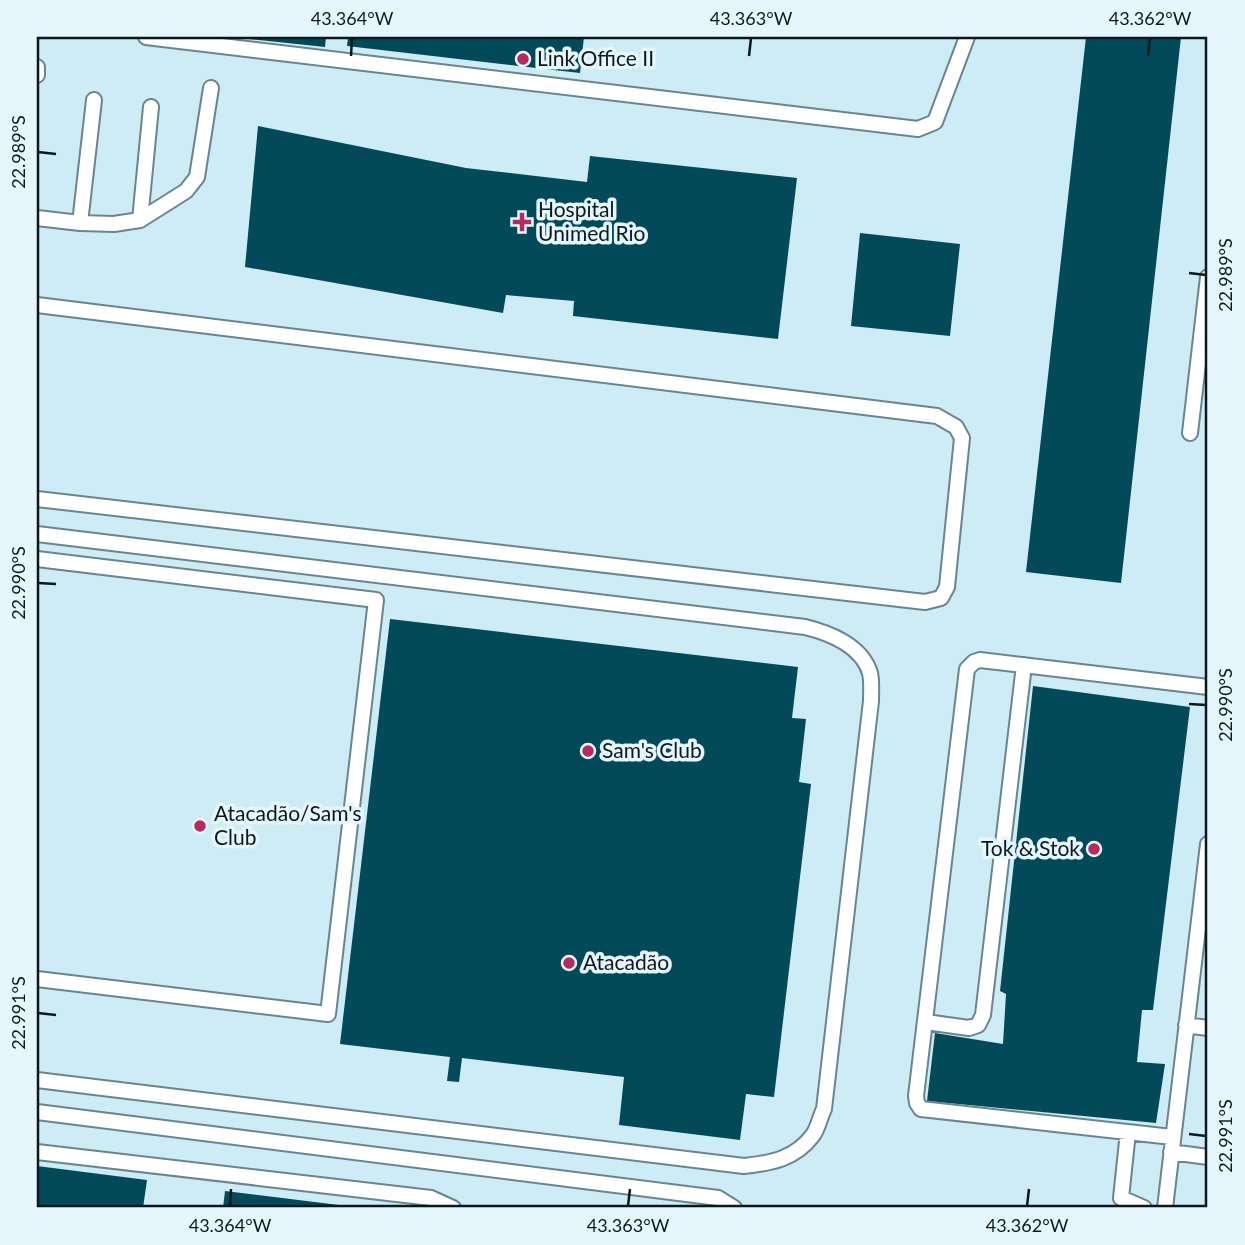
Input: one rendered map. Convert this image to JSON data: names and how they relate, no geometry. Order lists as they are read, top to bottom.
{
  "places": {
    "other": [
      "Link Office II",
      "Sam's Club",
      "Atacadão/Sam's Club",
      "Tok & Stok",
      "Atacadão"
    ],
    "health": ["Hospital Unimed Rio"]
  },
  "coordinates": [
    "43.364°W",
    "43.363°W",
    "43.362°W",
    "22.989°S",
    "22.990°S",
    "22.991°S"
  ]
}
